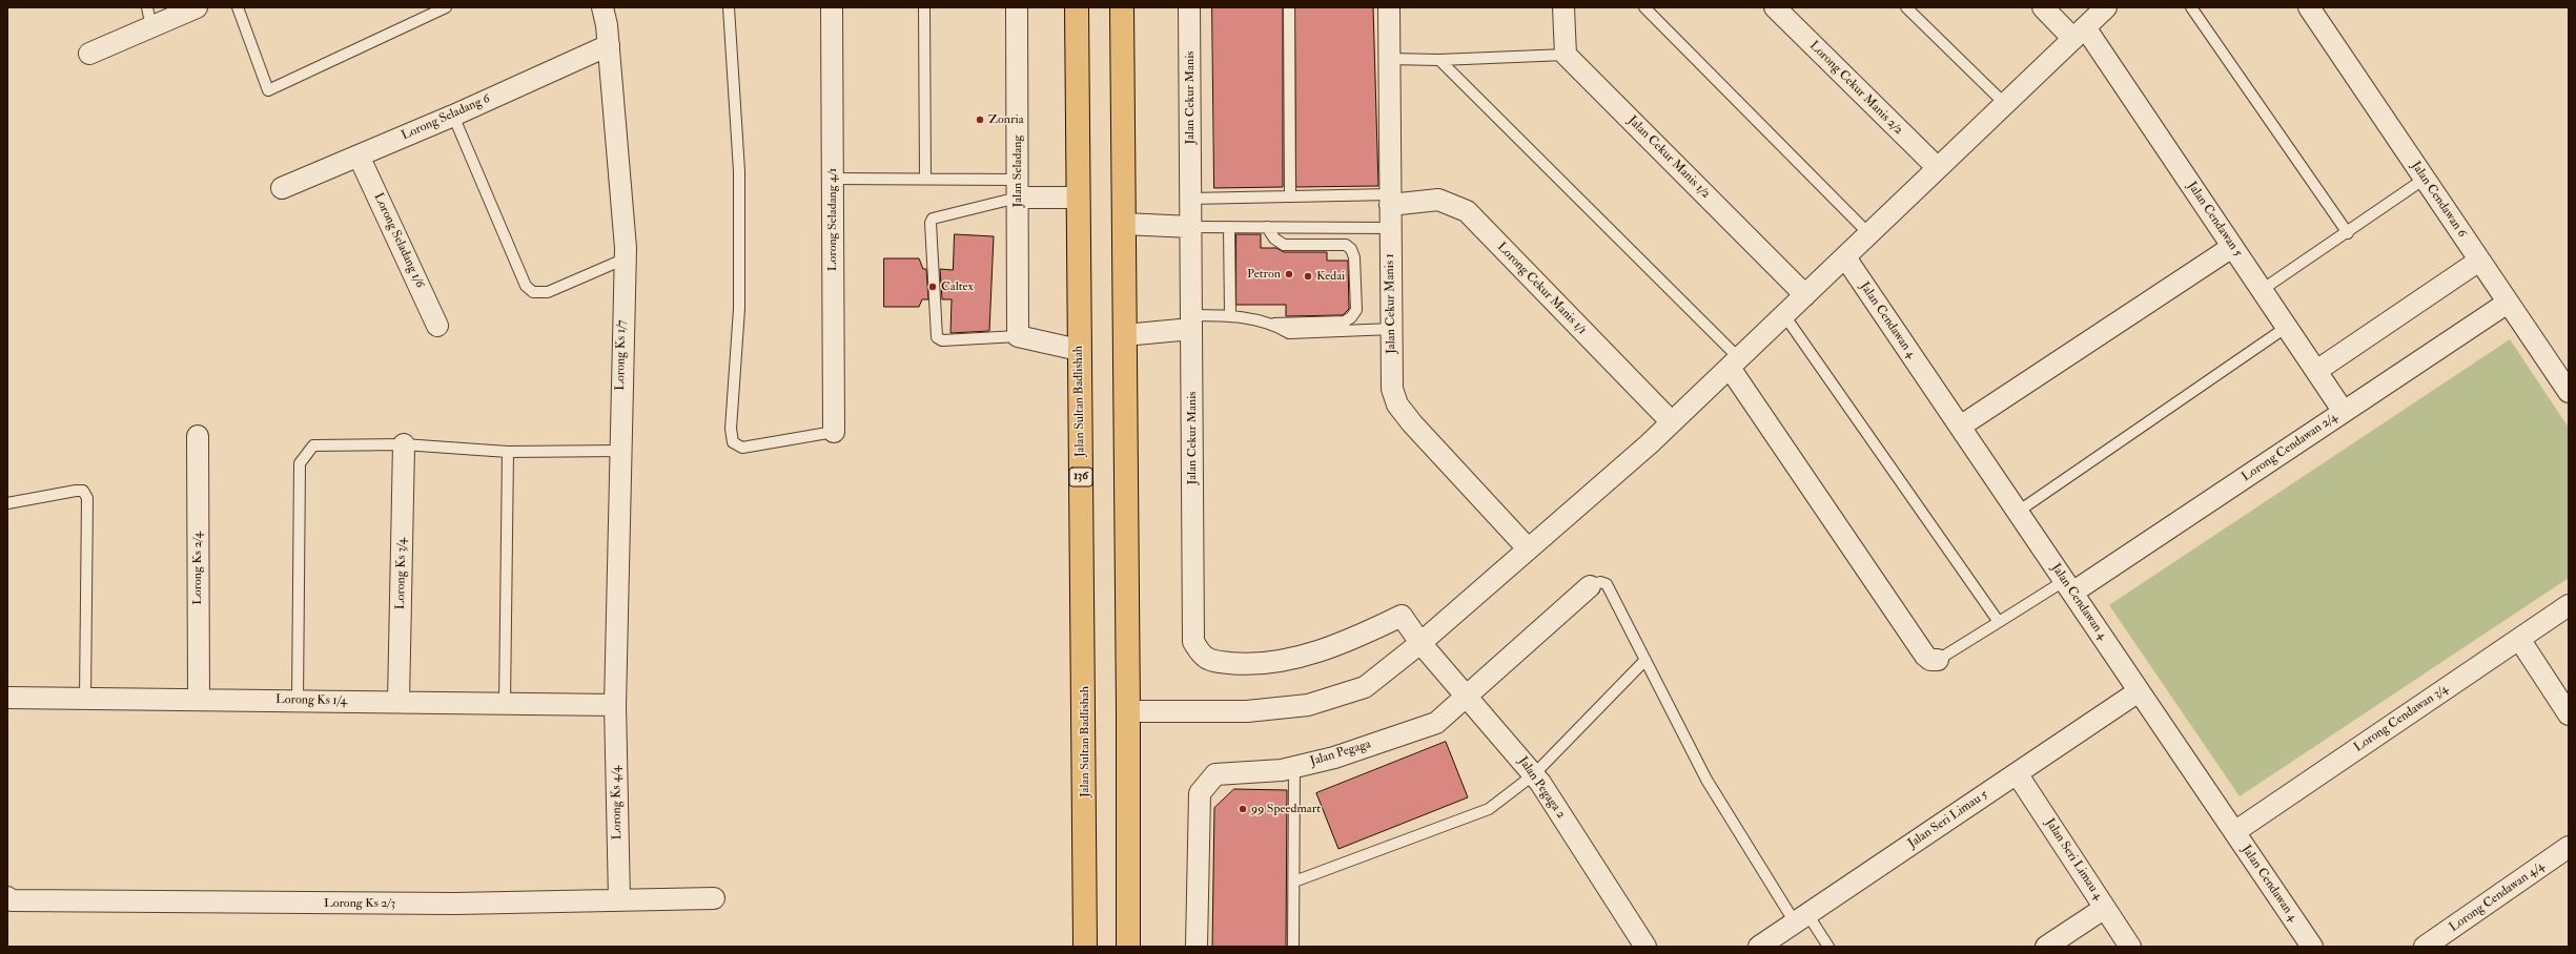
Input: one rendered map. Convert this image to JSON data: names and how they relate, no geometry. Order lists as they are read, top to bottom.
{
  "streets": {
    "main road": ["Jalan Sultan Badlishah", "136"],
    "street": [
      "Lorong Cekur Manis 2/2",
      "Jalan Cekur Manis",
      "Lorong Seladang 6",
      "Jalan Cekur Manis 1/2",
      "Jalan Seladang",
      "Jalan Cendawan 6",
      "Lorong Seladang 4/1",
      "Jalan Cendawan 5",
      "Lorong Seladang 1/6",
      "Lorong Cekur Manis 1/1",
      "Jalan Cekur Manis 1",
      "Jalan Cendawan 4",
      "Lorong Ks 1/7",
      "Lorong Cendawan 2/4",
      "Lorong Ks 2/4",
      "Lorong Ks 3/4",
      "Lorong Ks 1/4",
      "Lorong Cendawan 3/4",
      "Jalan Pegaga",
      "Jalan Pegaga 2",
      "Lorong Ks 4/4",
      "Jalan Seri Limau 5",
      "Jalan Seri Limau 4",
      "Lorong Cendawan 4/4",
      "Lorong Ks 2/3"
    ]
  },
  "crossings": [
    ["Jalan Cekur Manis", "Jalan Pegaga 2"],
    ["Lorong Seladang 6", "Lorong Seladang 1/6"],
    ["Lorong Seladang 6", "Lorong Ks 1/7"],
    ["Jalan Cendawan 6", "Lorong Cendawan 2/4"],
    ["Jalan Cendawan 5", "Lorong Cendawan 2/4"],
    ["Lorong Cekur Manis 1/1", "Jalan Cekur Manis 1"],
    ["Jalan Cendawan 4", "Lorong Cendawan 2/4"],
    ["Jalan Cendawan 4", "Lorong Cendawan 3/4"],
    ["Jalan Cendawan 4", "Jalan Seri Limau 5"],
    ["Lorong Ks 1/7", "Lorong Ks 1/4"],
    ["Lorong Ks 1/7", "Lorong Ks 4/4"],
    ["Lorong Ks 2/4", "Lorong Ks 1/4"],
    ["Lorong Ks 3/4", "Lorong Ks 1/4"],
    ["Lorong Ks 1/4", "Lorong Ks 4/4"],
    ["Jalan Pegaga", "Jalan Pegaga 2"],
    ["Lorong Ks 4/4", "Lorong Ks 2/3"],
    ["Jalan Seri Limau 5", "Jalan Seri Limau 4"]
  ],
  "places": [
    "Zonria",
    "Petron",
    "Kedai",
    "Caltex",
    "99 Speedmart"
  ]
}
